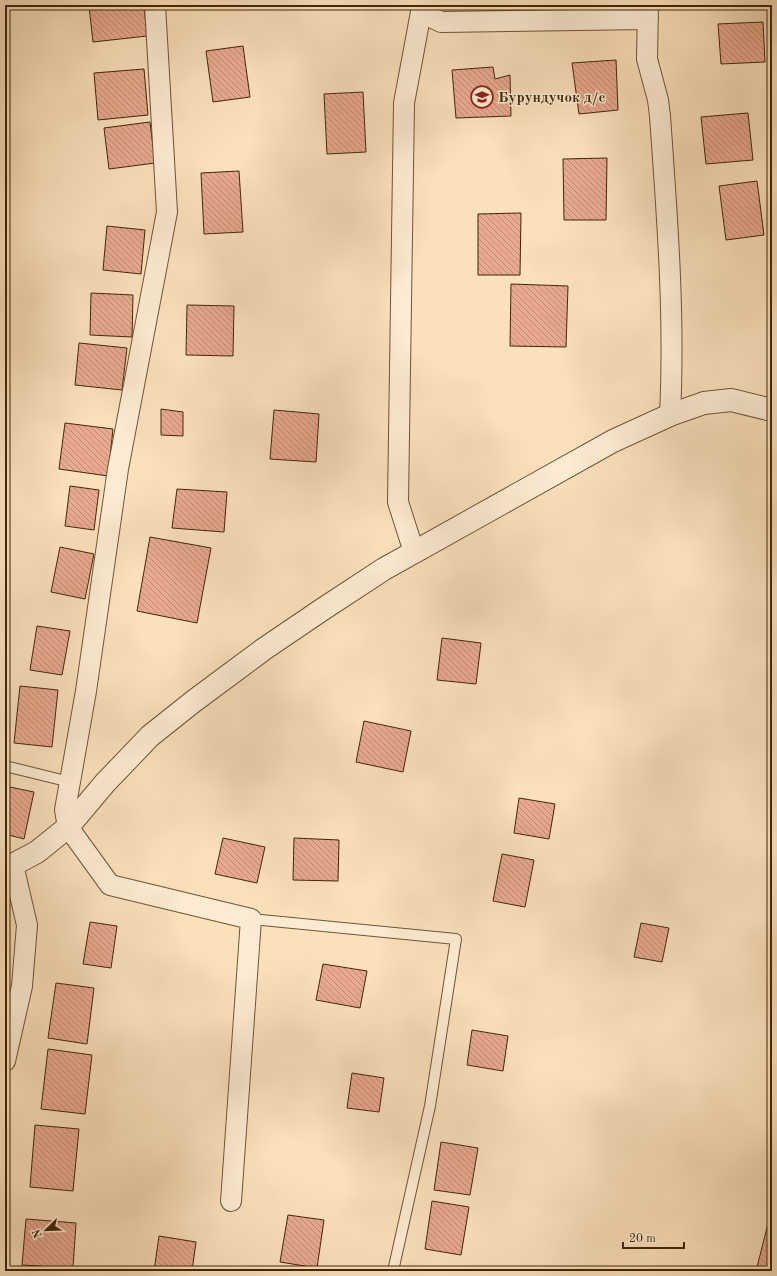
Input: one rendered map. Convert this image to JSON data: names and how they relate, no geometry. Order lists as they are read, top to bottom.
{
  "places": {
    "school or university": ["Бурундучок д/с"]
  },
  "scale_bar": "20 m",
  "north": "bottom left"
}
